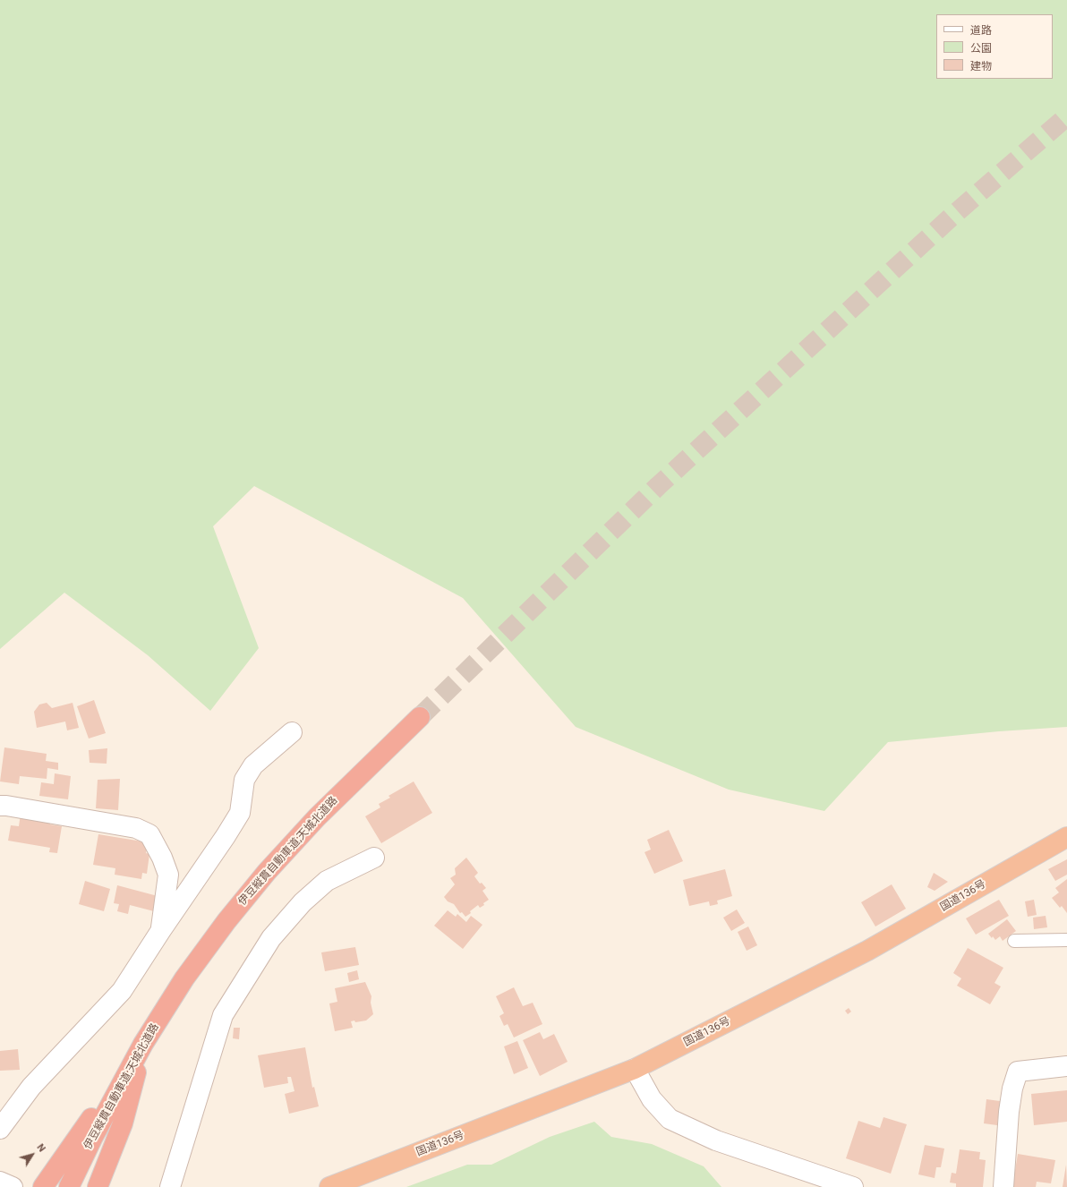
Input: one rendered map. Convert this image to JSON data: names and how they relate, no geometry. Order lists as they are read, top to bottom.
{
  "streets": {
    "highway": ["伊豆縦貫自動車道;天城北道路", "国道136号"]
  },
  "legend": ["道路", "公園", "建物"],
  "north": "top right"
}
